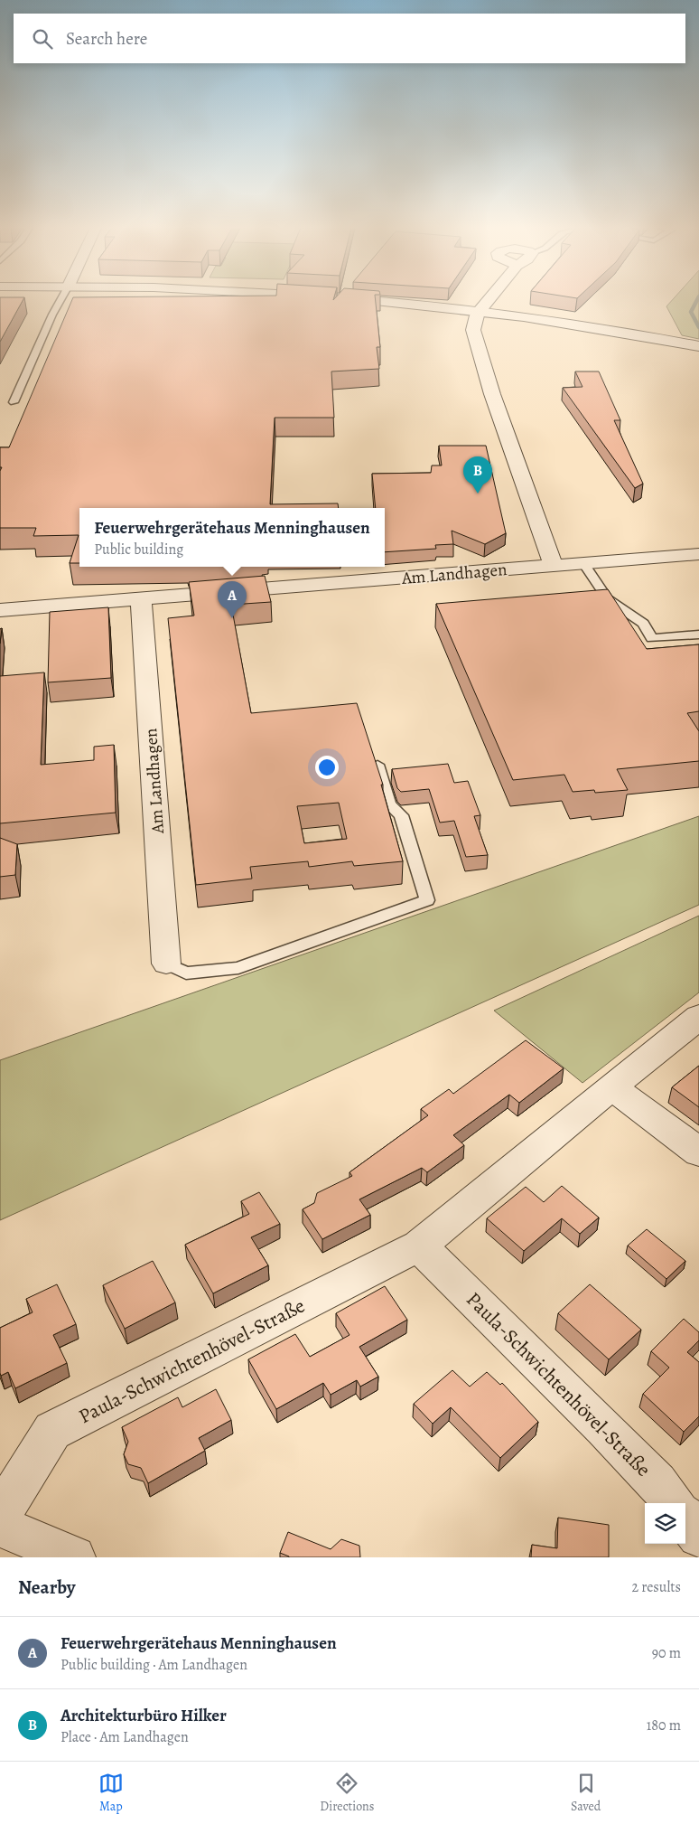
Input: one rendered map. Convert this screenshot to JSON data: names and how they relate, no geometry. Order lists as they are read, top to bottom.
{
  "streets": {
    "street": ["Am Landhagen", "Paula-Schwichtenhövel-Straße"]
  },
  "page": {
    "search": "Search here",
    "pins": ["B", "A"],
    "popup": ["Feuerwehrgerätehaus Menninghausen", "Public building"],
    "heading": ["Nearby", "2 results"],
    "list": [
      {
        "mark": "A",
        "name": "Feuerwehrgerätehaus Menninghausen",
        "note": "Public building · Am Landhagen",
        "value": "90 m"
      },
      {
        "mark": "B",
        "name": "Architekturbüro Hilker",
        "note": "Place · Am Landhagen",
        "value": "180 m"
      }
    ],
    "nav": ["Map", "Directions", "Saved"]
  }
}
